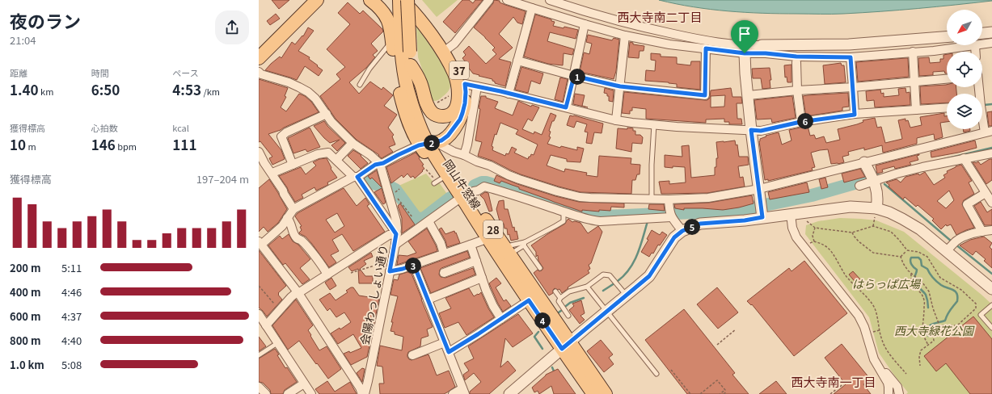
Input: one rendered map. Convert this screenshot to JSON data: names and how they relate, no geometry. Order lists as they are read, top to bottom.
{
  "streets": {
    "main road": ["37", "岡山牛窓線", "28"],
    "street": ["会陽わっしょい通り"]
  },
  "crossings": [
    ["37", "岡山牛窓線"]
  ],
  "districts": ["西大寺南二丁目", "西大寺南一丁目"],
  "parks": ["はらっぱ広場", "西大寺緑花公園"],
  "north": "bottom left",
  "page": {
    "heading": ["夜のラン", "21:04"],
    "stats": [
      ["距離", "1.40 km"],
      ["時間", "6:50"],
      ["ペース", "4:53 /km"],
      ["獲得標高", "10 m"],
      ["心拍数", "146 bpm"],
      ["kcal", "111"]
    ],
    "pins": [
      "1",
      "6",
      "2",
      "5",
      "3",
      "4"
    ],
    "chart": ["獲得標高", "197–204 m"],
    "list": [
      {
        "name": "200 m",
        "note": "5:11"
      },
      {
        "name": "400 m",
        "note": "4:46"
      },
      {
        "name": "600 m",
        "note": "4:37"
      },
      {
        "name": "800 m",
        "note": "4:40"
      },
      {
        "name": "1.0 km",
        "note": "5:08"
      }
    ]
  }
}
